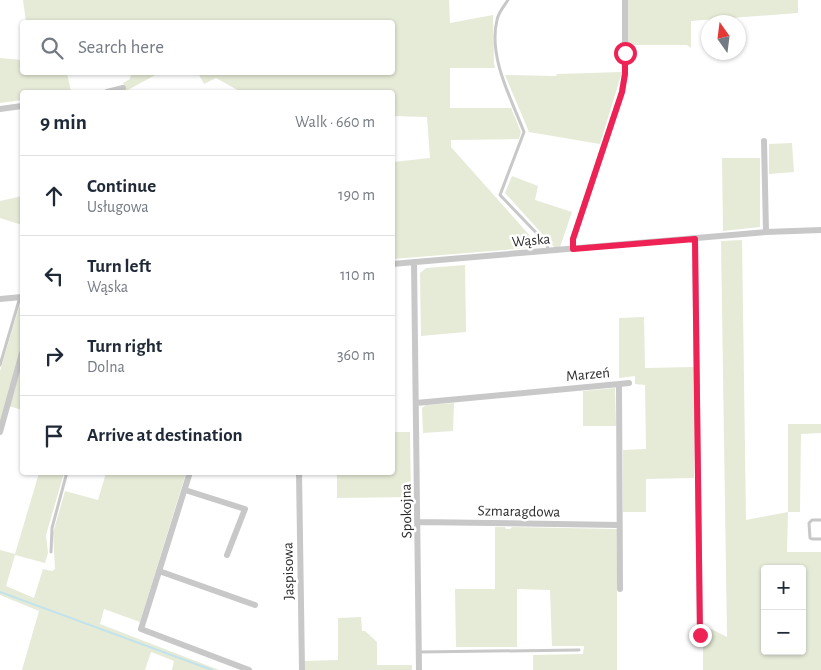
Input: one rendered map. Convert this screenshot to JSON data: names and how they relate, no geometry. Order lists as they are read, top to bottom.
{
  "streets": {
    "street": [
      "Wąska",
      "Marzeń",
      "Spokojna",
      "Szmaragdowa",
      "Jaspisowa"
    ]
  },
  "crossings": [
    ["Wąska", "Spokojna"],
    ["Marzeń", "Spokojna"],
    ["Marzeń", "Szmaragdowa"],
    ["Spokojna", "Szmaragdowa"]
  ],
  "north": "top",
  "page": {
    "search": "Search here",
    "heading": ["9 min", "Walk · 660 m"],
    "list": [
      ["Continue", "Usługowa", "190 m"],
      ["Turn left", "Wąska", "110 m"],
      ["Turn right", "Dolna", "360 m"],
      "Arrive at destination"
    ],
    "map_buttons": ["+", "−"]
  }
}
